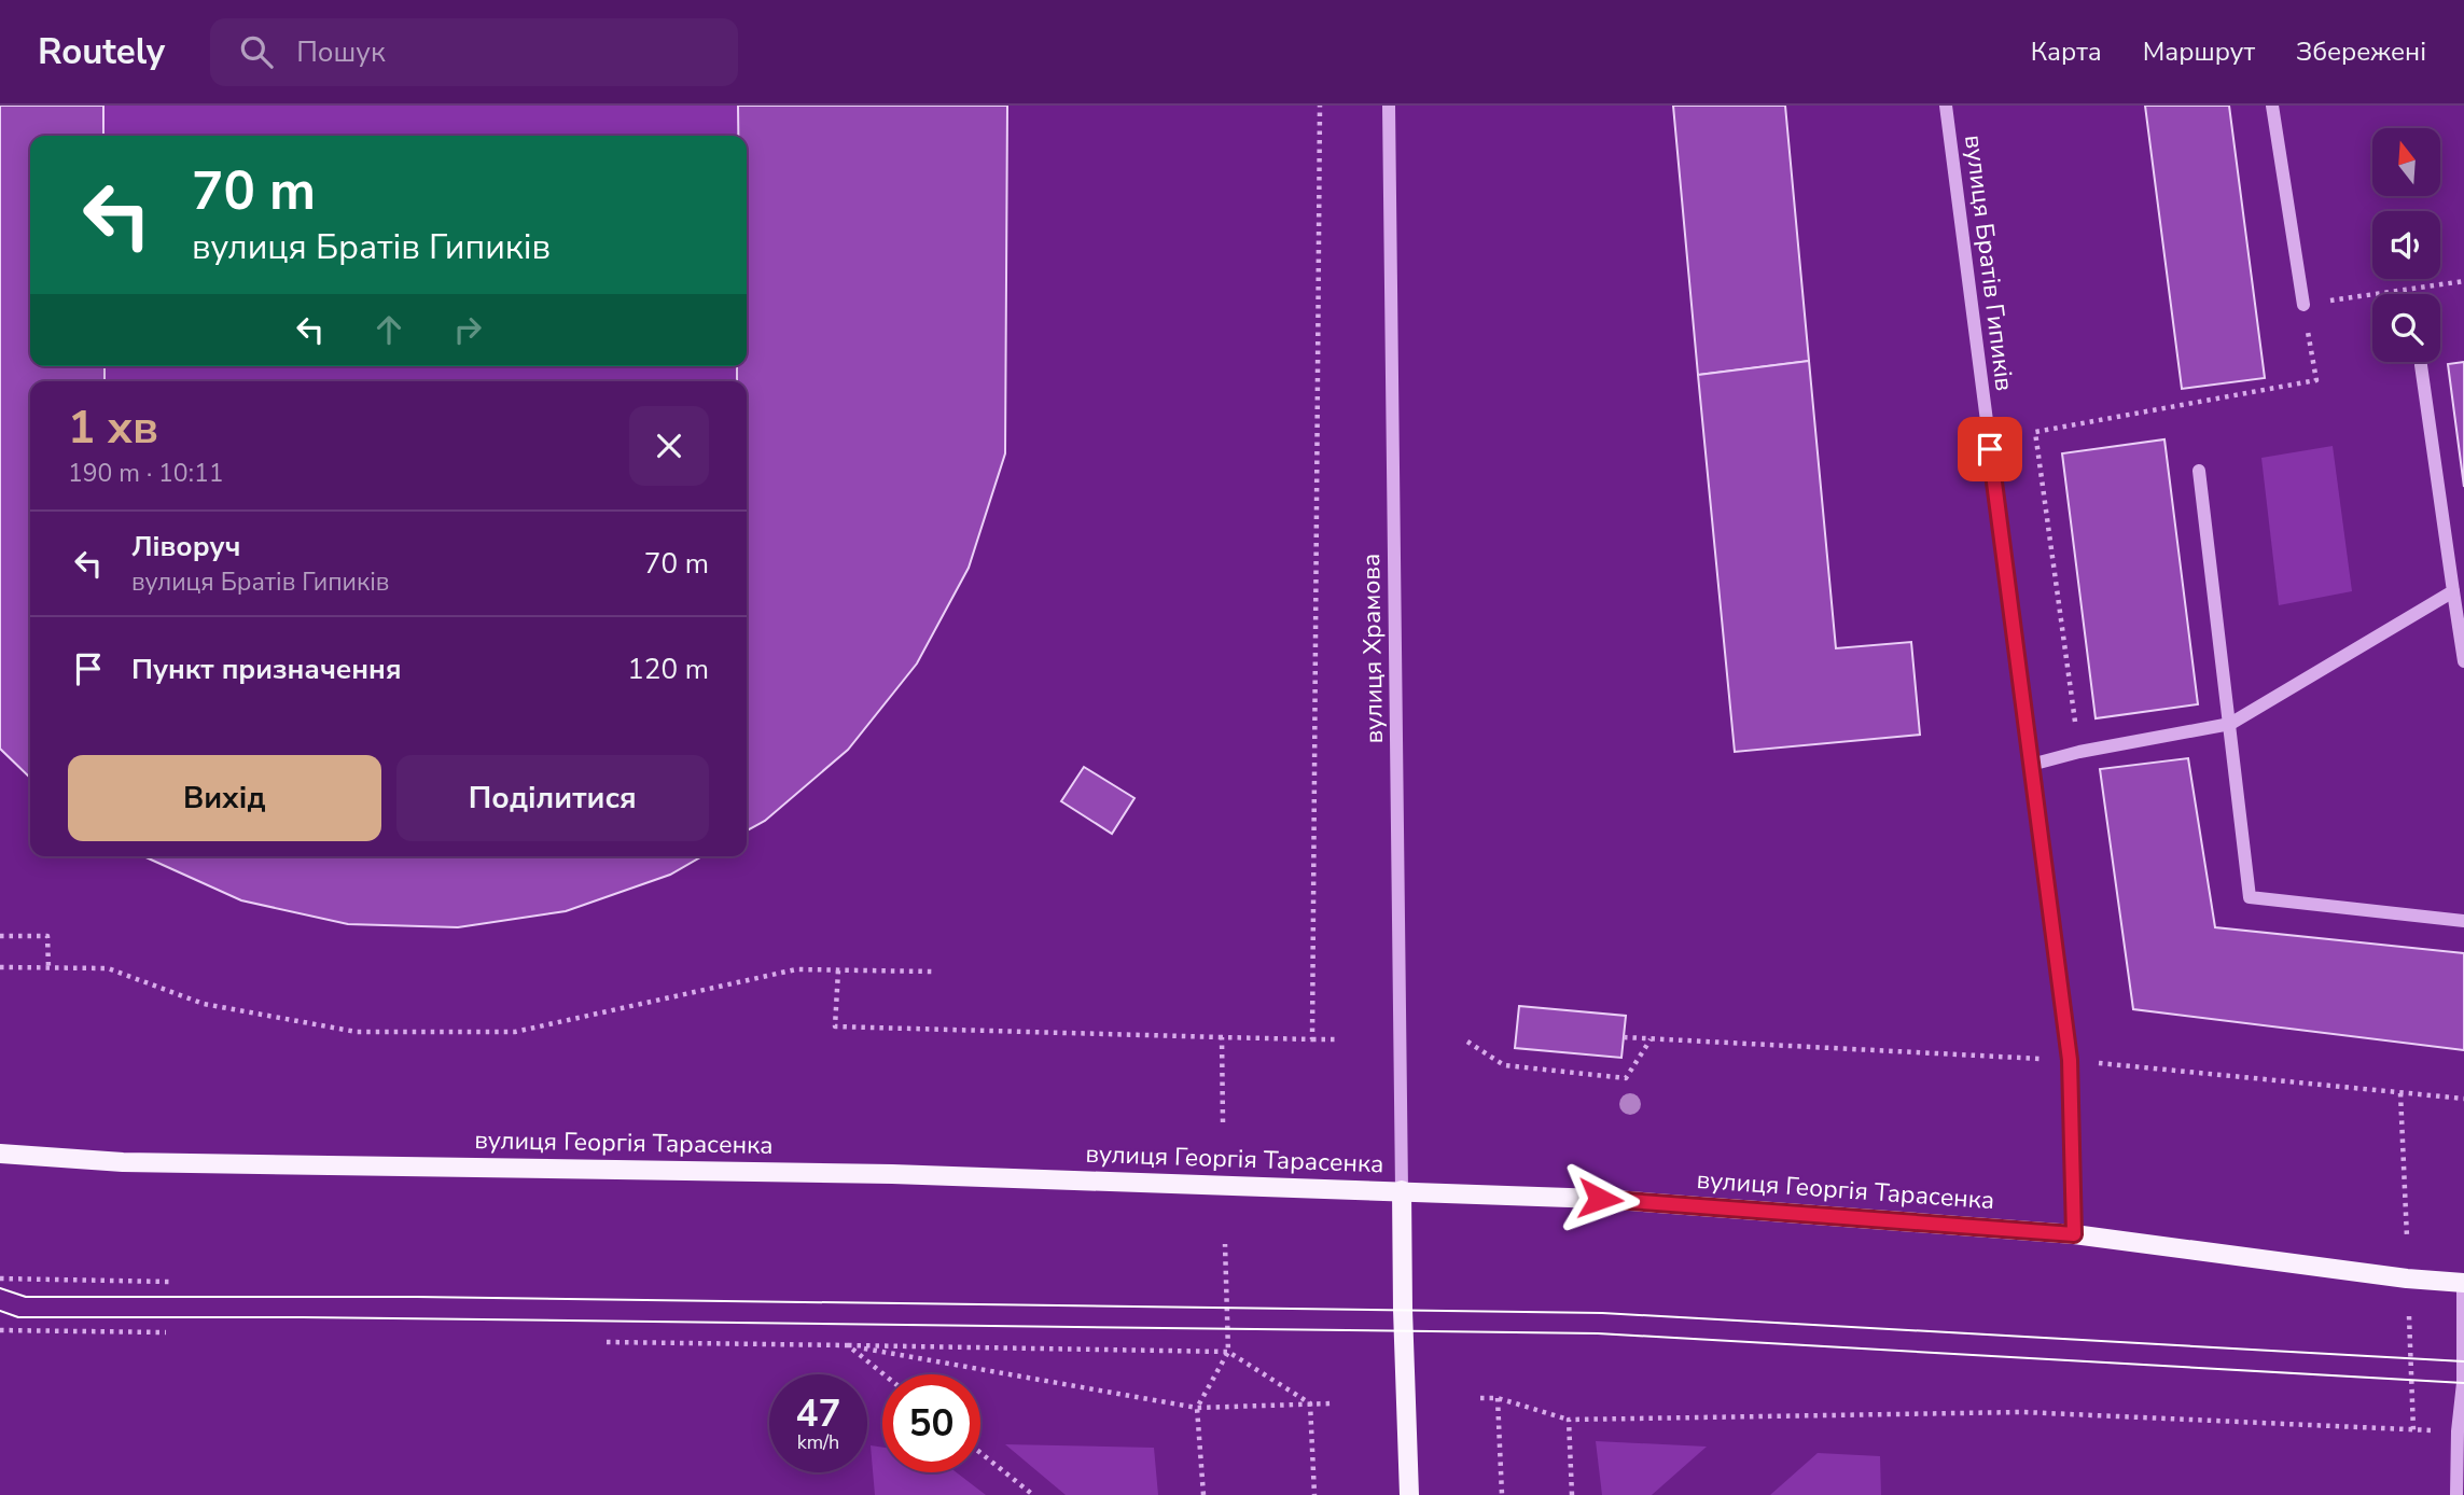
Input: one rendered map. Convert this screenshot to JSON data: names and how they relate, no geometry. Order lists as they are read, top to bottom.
{
  "streets": {
    "main road": ["вулиця Георгія Тарасенка"],
    "street": ["вулиця Братів Гипиків", "вулиця Храмова"]
  },
  "crossings": [
    ["вулиця Братів Гипиків", "вулиця Георгія Тарасенка"],
    ["вулиця Храмова", "вулиця Георгія Тарасенка"]
  ],
  "north": "top",
  "page": {
    "header": "Routely",
    "search": "Пошук",
    "nav": ["Карта", "Маршрут", "Збережені"],
    "turn": ["70 m", "вулиця Братів Гипиків"],
    "heading": ["1 хв", "190 m · 10:11"],
    "list": [
      {
        "name": "Ліворуч",
        "note": "вулиця Братів Гипиків",
        "value": "70 m"
      },
      {
        "name": "Пункт призначення",
        "value": "120 m"
      }
    ],
    "buttons": ["Вихід", "Поділитися"],
    "speed": "47 km/h",
    "limit": "50"
  }
}
